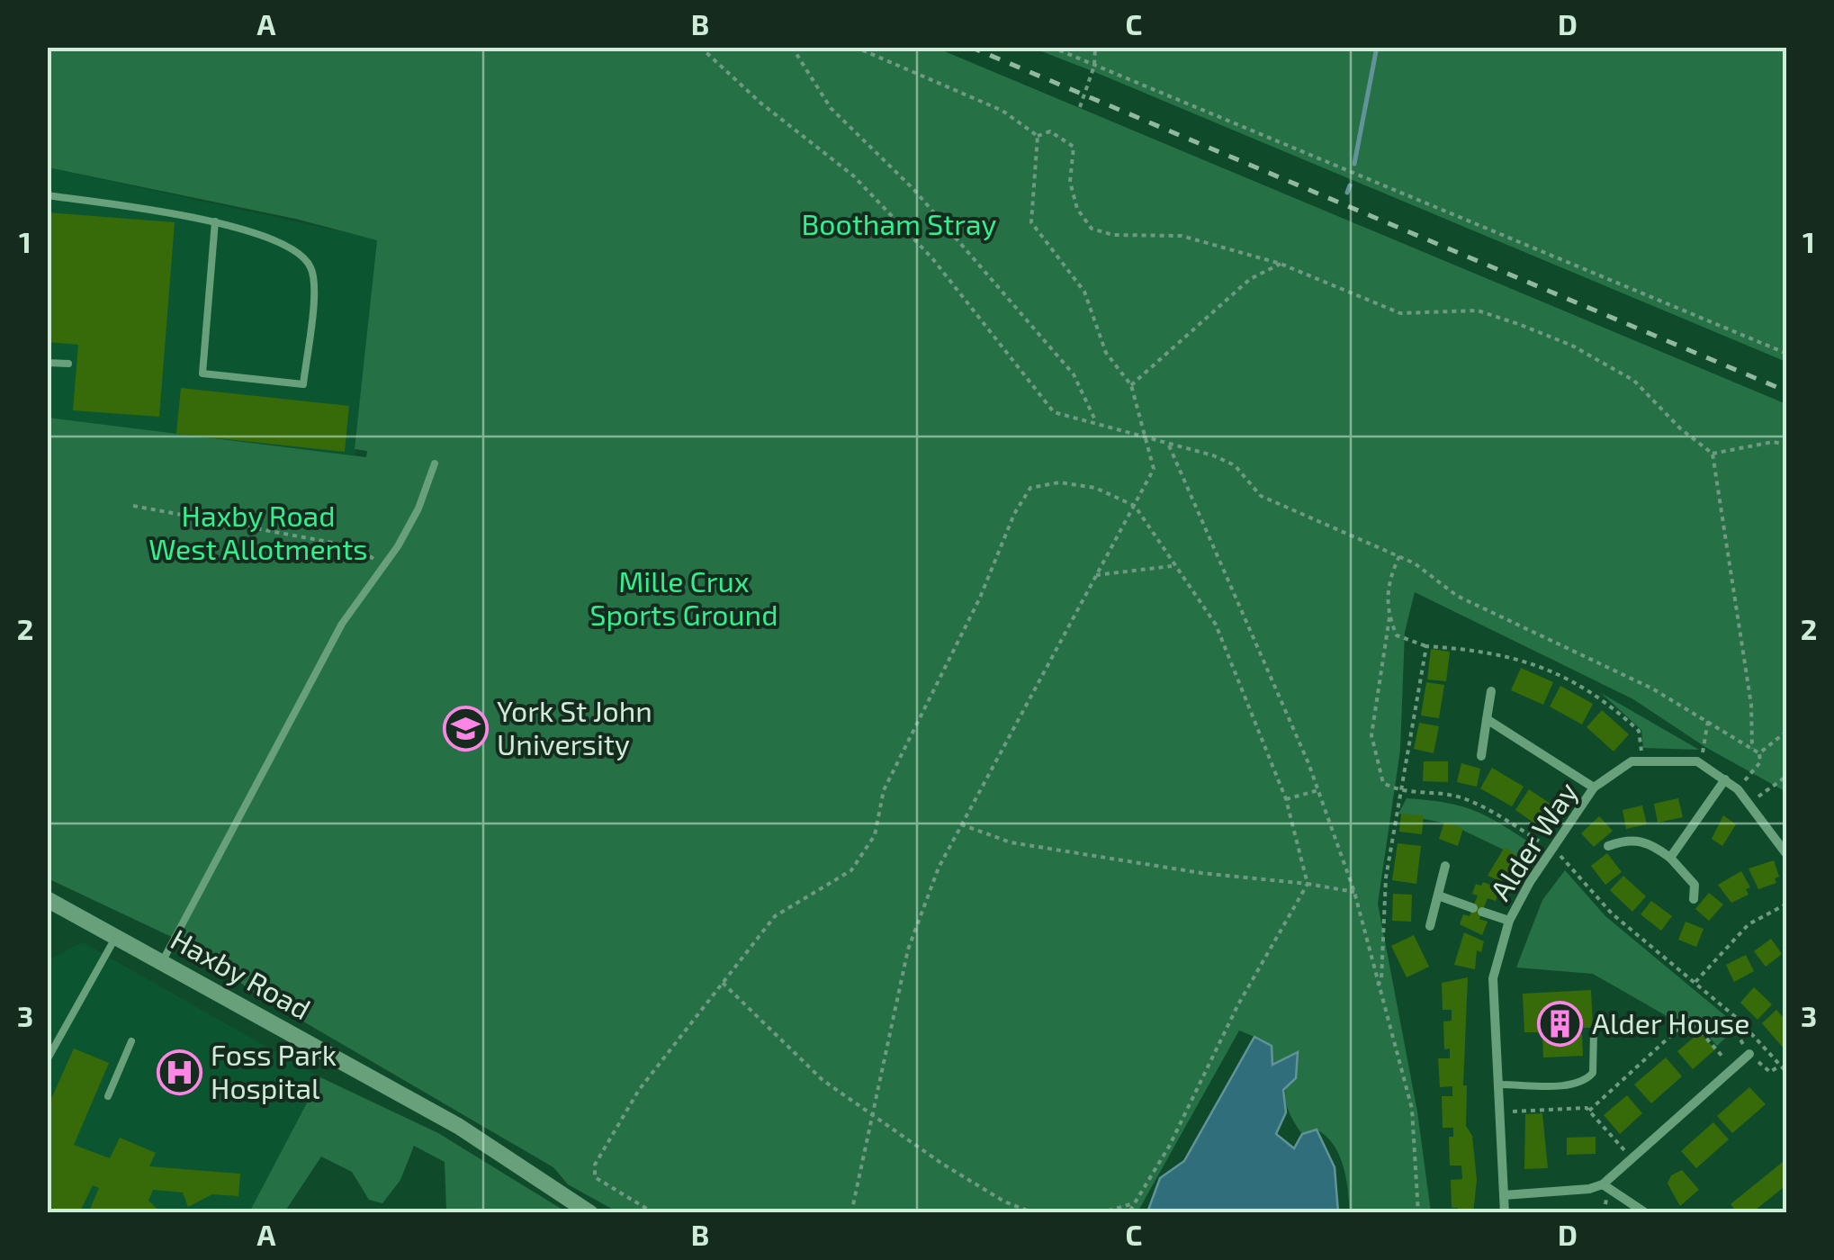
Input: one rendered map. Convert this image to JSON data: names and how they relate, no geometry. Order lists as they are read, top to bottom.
{
  "streets": {
    "street": ["Alder Way", "Haxby Road"]
  },
  "parks": ["Bootham Stray", "Haxby Road West Allotments", "Mille Crux Sports Ground"],
  "places": {
    "school or university": ["York St John University"],
    "building": ["Alder House"],
    "hospital": ["Foss Park Hospital"]
  },
  "grid": {
    "columns": [
      "A",
      "B",
      "C",
      "D"
    ],
    "rows": ["1", "2", "3"]
  }
}
